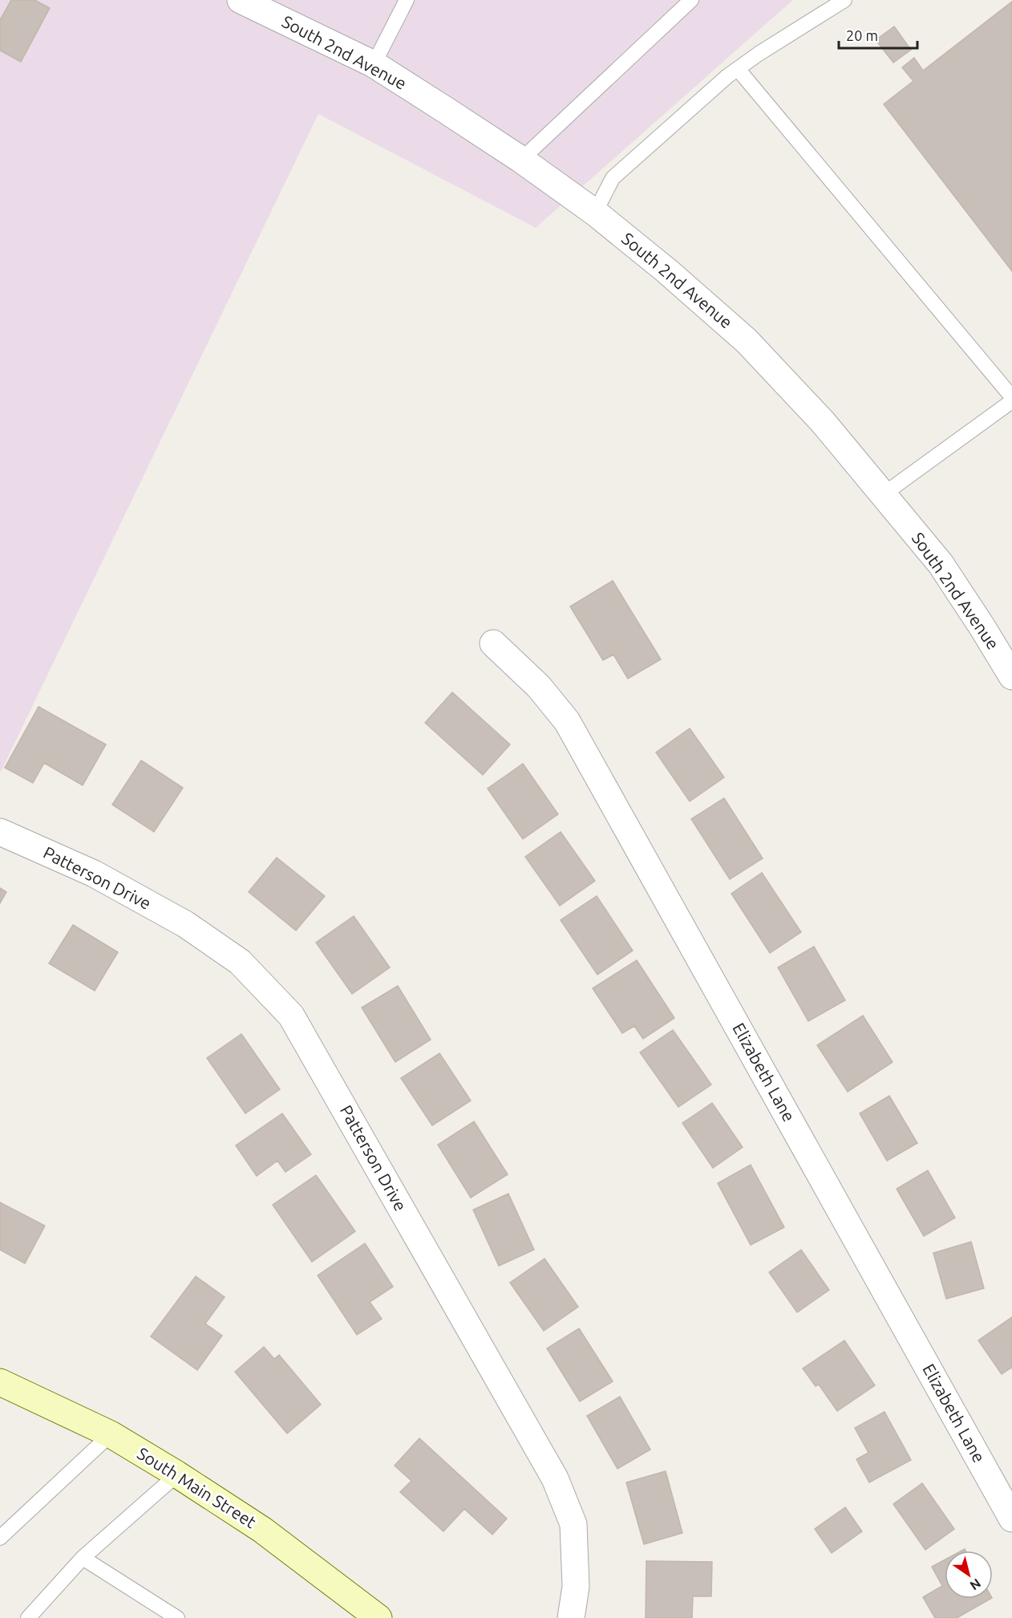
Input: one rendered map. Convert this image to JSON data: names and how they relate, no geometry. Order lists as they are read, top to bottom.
{
  "streets": {
    "main road": ["South Main Street"],
    "street": ["South 2nd Avenue", "Patterson Drive", "Elizabeth Lane"]
  },
  "scale_bar": "20 m",
  "north": "bottom right"
}
